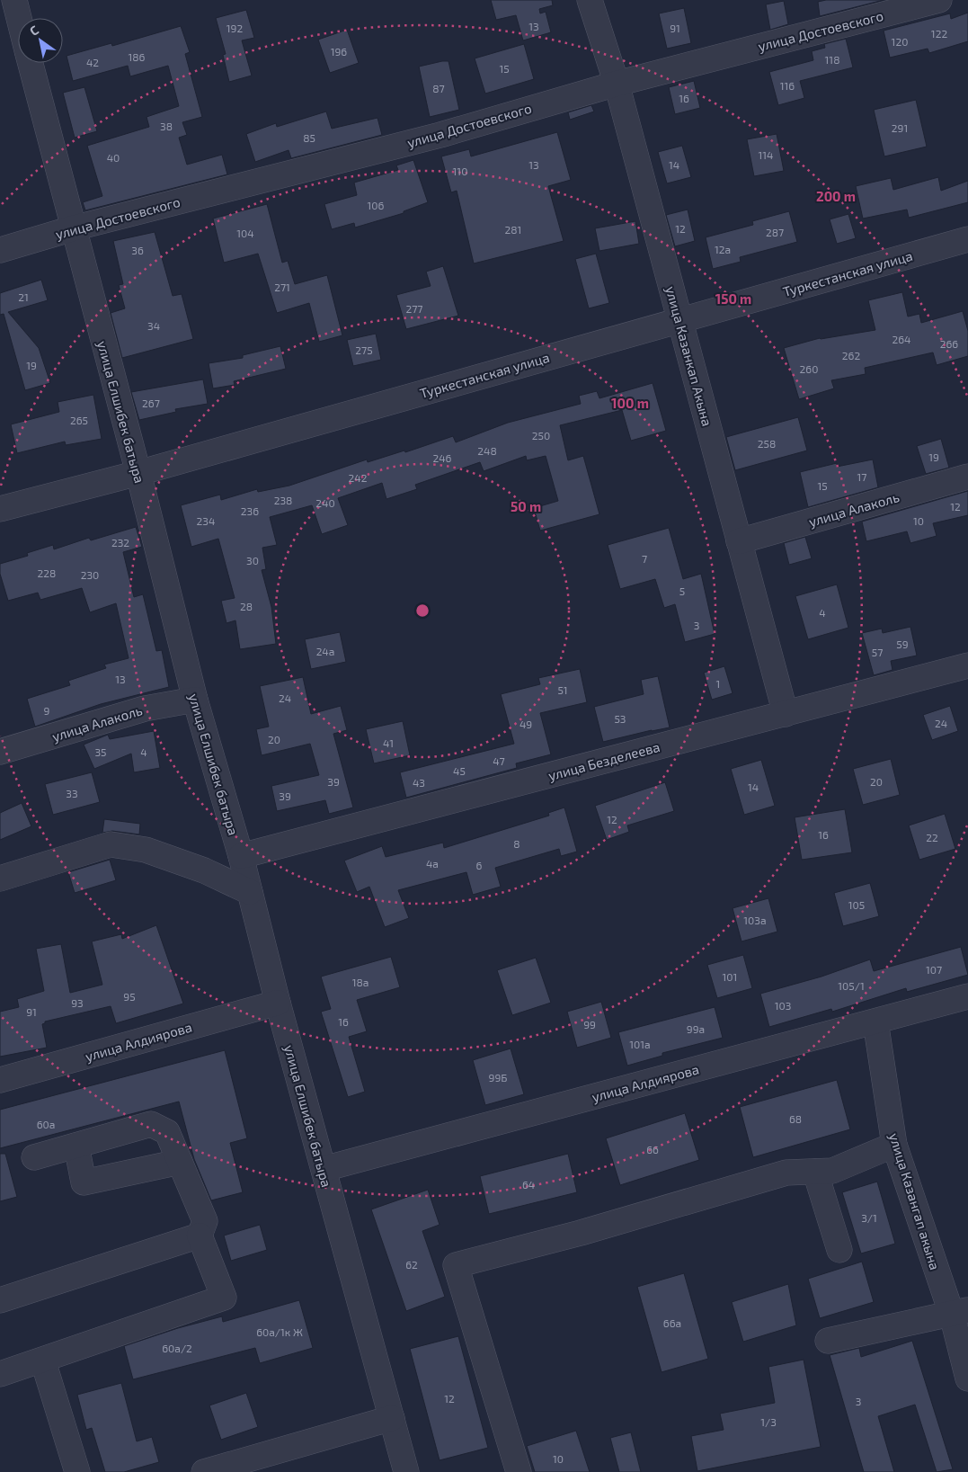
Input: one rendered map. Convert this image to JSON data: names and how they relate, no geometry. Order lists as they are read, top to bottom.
{
  "streets": {
    "street": [
      "улица Достоевского",
      "Туркестанская улица",
      "улица Казанкап Акына",
      "улица Елшибек батыра",
      "улица Алаколь",
      "улица Безделеева",
      "улица Алдиярова",
      "улица Казангап акына"
    ]
  },
  "crossings": [
    ["улица Достоевского", "улица Казанкап Акына"],
    ["улица Достоевского", "улица Елшибек батыра"],
    ["Туркестанская улица", "улица Казанкап Акына"],
    ["Туркестанская улица", "улица Елшибек батыра"],
    ["улица Казанкап Акына", "улица Алаколь"],
    ["улица Казанкап Акына", "улица Безделеева"],
    ["улица Елшибек батыра", "улица Алаколь"],
    ["улица Елшибек батыра", "улица Безделеева"],
    ["улица Елшибек батыра", "улица Алдиярова"],
    ["улица Алдиярова", "улица Казангап акына"]
  ],
  "house_numbers": [
    "13",
    "192",
    "91",
    "122",
    "120",
    "196",
    "186",
    "118",
    "42",
    "15",
    "116",
    "87",
    "16",
    "38",
    "291",
    "85",
    "114",
    "40",
    "13",
    "14",
    "110",
    "106",
    "12",
    "281",
    "287",
    "104",
    "12а",
    "36",
    "271",
    "21",
    "277",
    "34",
    "264",
    "266",
    "275",
    "262",
    "19",
    "260",
    "267",
    "265",
    "250",
    "258",
    "248",
    "19",
    "246",
    "17",
    "242",
    "15",
    "238",
    "240",
    "12",
    "236",
    "234",
    "10",
    "232",
    "7",
    "30",
    "228",
    "230",
    "5",
    "28",
    "4",
    "3",
    "59",
    "24а",
    "57",
    "13",
    "1",
    "51",
    "24",
    "9",
    "53",
    "24",
    "49",
    "20",
    "41",
    "35",
    "4",
    "47",
    "45",
    "39",
    "20",
    "43",
    "14",
    "33",
    "39",
    "12",
    "16",
    "22",
    "8",
    "4а",
    "6",
    "105",
    "103а",
    "107",
    "101",
    "18а",
    "105/1",
    "95",
    "93",
    "103",
    "91",
    "16",
    "99",
    "99а",
    "101а",
    "99Б",
    "68",
    "60а",
    "66",
    "64",
    "3/1",
    "62",
    "66а",
    "60а/1к Ж",
    "60а/2",
    "12",
    "3",
    "1/3",
    "10"
  ],
  "north": "top left",
  "rings": [
    "200 m",
    "150 m",
    "100 m",
    "50 m"
  ]
}
